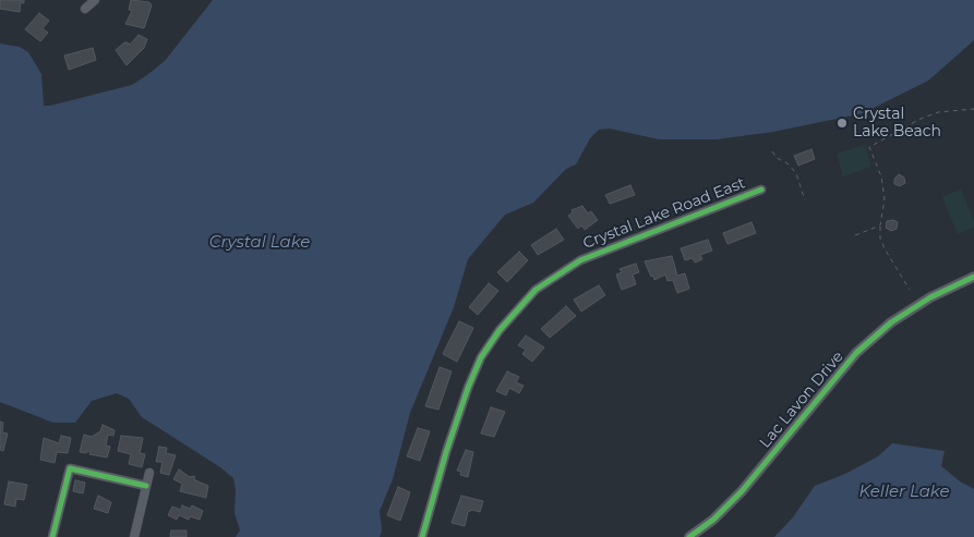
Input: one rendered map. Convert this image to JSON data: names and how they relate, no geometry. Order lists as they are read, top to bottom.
{
  "streets": {
    "street": ["Crystal Lake Road East", "Lac Lavon Drive"]
  },
  "water": ["Crystal Lake", "Keller Lake"],
  "places": ["Crystal Lake Beach"]
}
